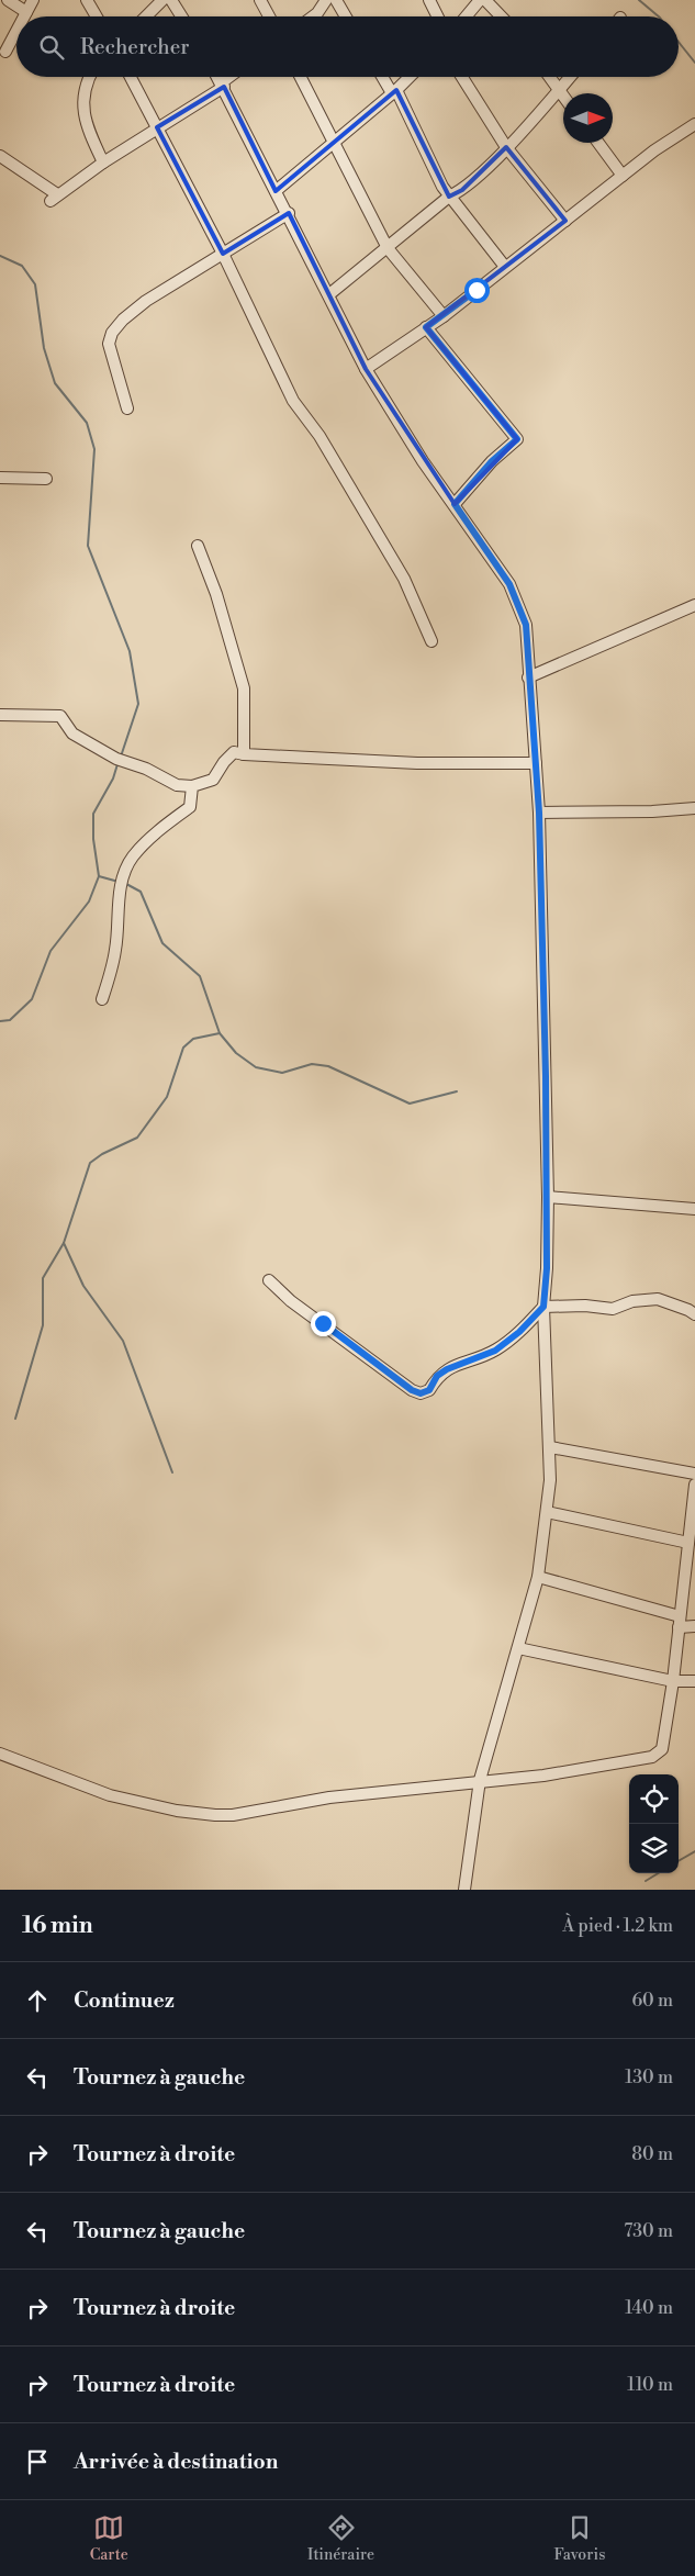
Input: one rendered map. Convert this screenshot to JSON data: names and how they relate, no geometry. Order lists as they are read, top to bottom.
{
  "north": "right",
  "page": {
    "search": "Rechercher",
    "heading": ["16 min", "À pied · 1.2 km"],
    "list": [
      ["Continuez", "60 m"],
      ["Tournez à gauche", "130 m"],
      ["Tournez à droite", "80 m"],
      ["Tournez à gauche", "730 m"],
      ["Tournez à droite", "140 m"],
      ["Tournez à droite", "110 m"],
      "Arrivée à destination"
    ],
    "nav": ["Carte", "Itinéraire", "Favoris"]
  }
}
